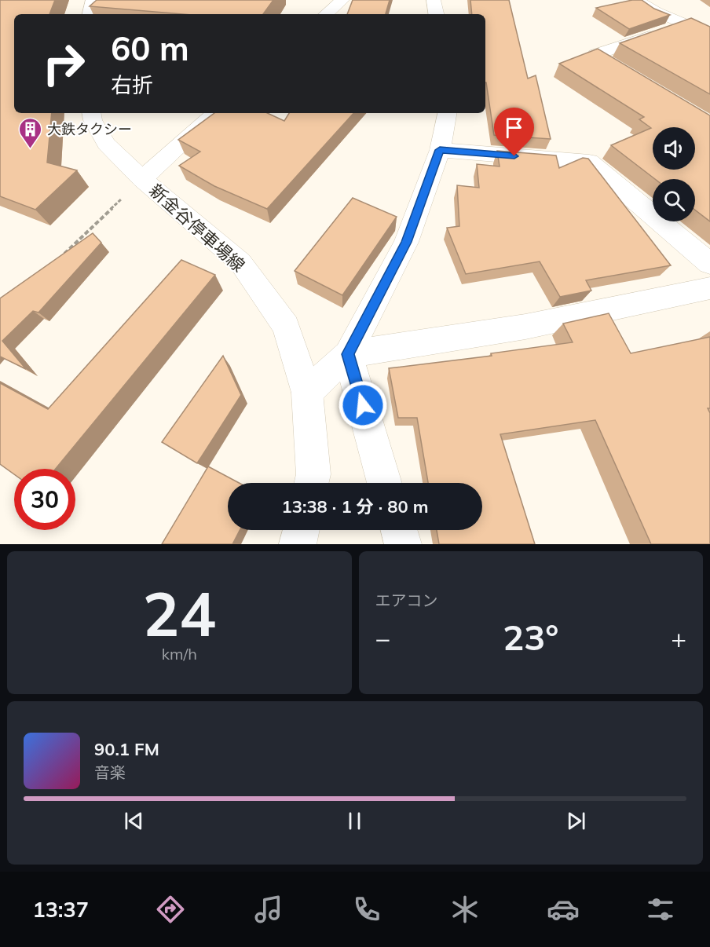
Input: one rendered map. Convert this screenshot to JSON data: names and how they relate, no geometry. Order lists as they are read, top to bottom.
{
  "streets": {
    "street": ["新金谷停車場線"]
  },
  "places": {
    "building": ["大鉄タクシー"]
  },
  "page": {
    "turn": ["60 m", "右折"],
    "limit": "30",
    "trip": "13:38 · 1 分 · 80 m",
    "tile": [
      ["24", "km/h"],
      "エアコン"
    ],
    "heat": ["−", "23°", "+"],
    "song": ["90.1 FM", "音楽"],
    "tabs": "13:37"
  }
}
